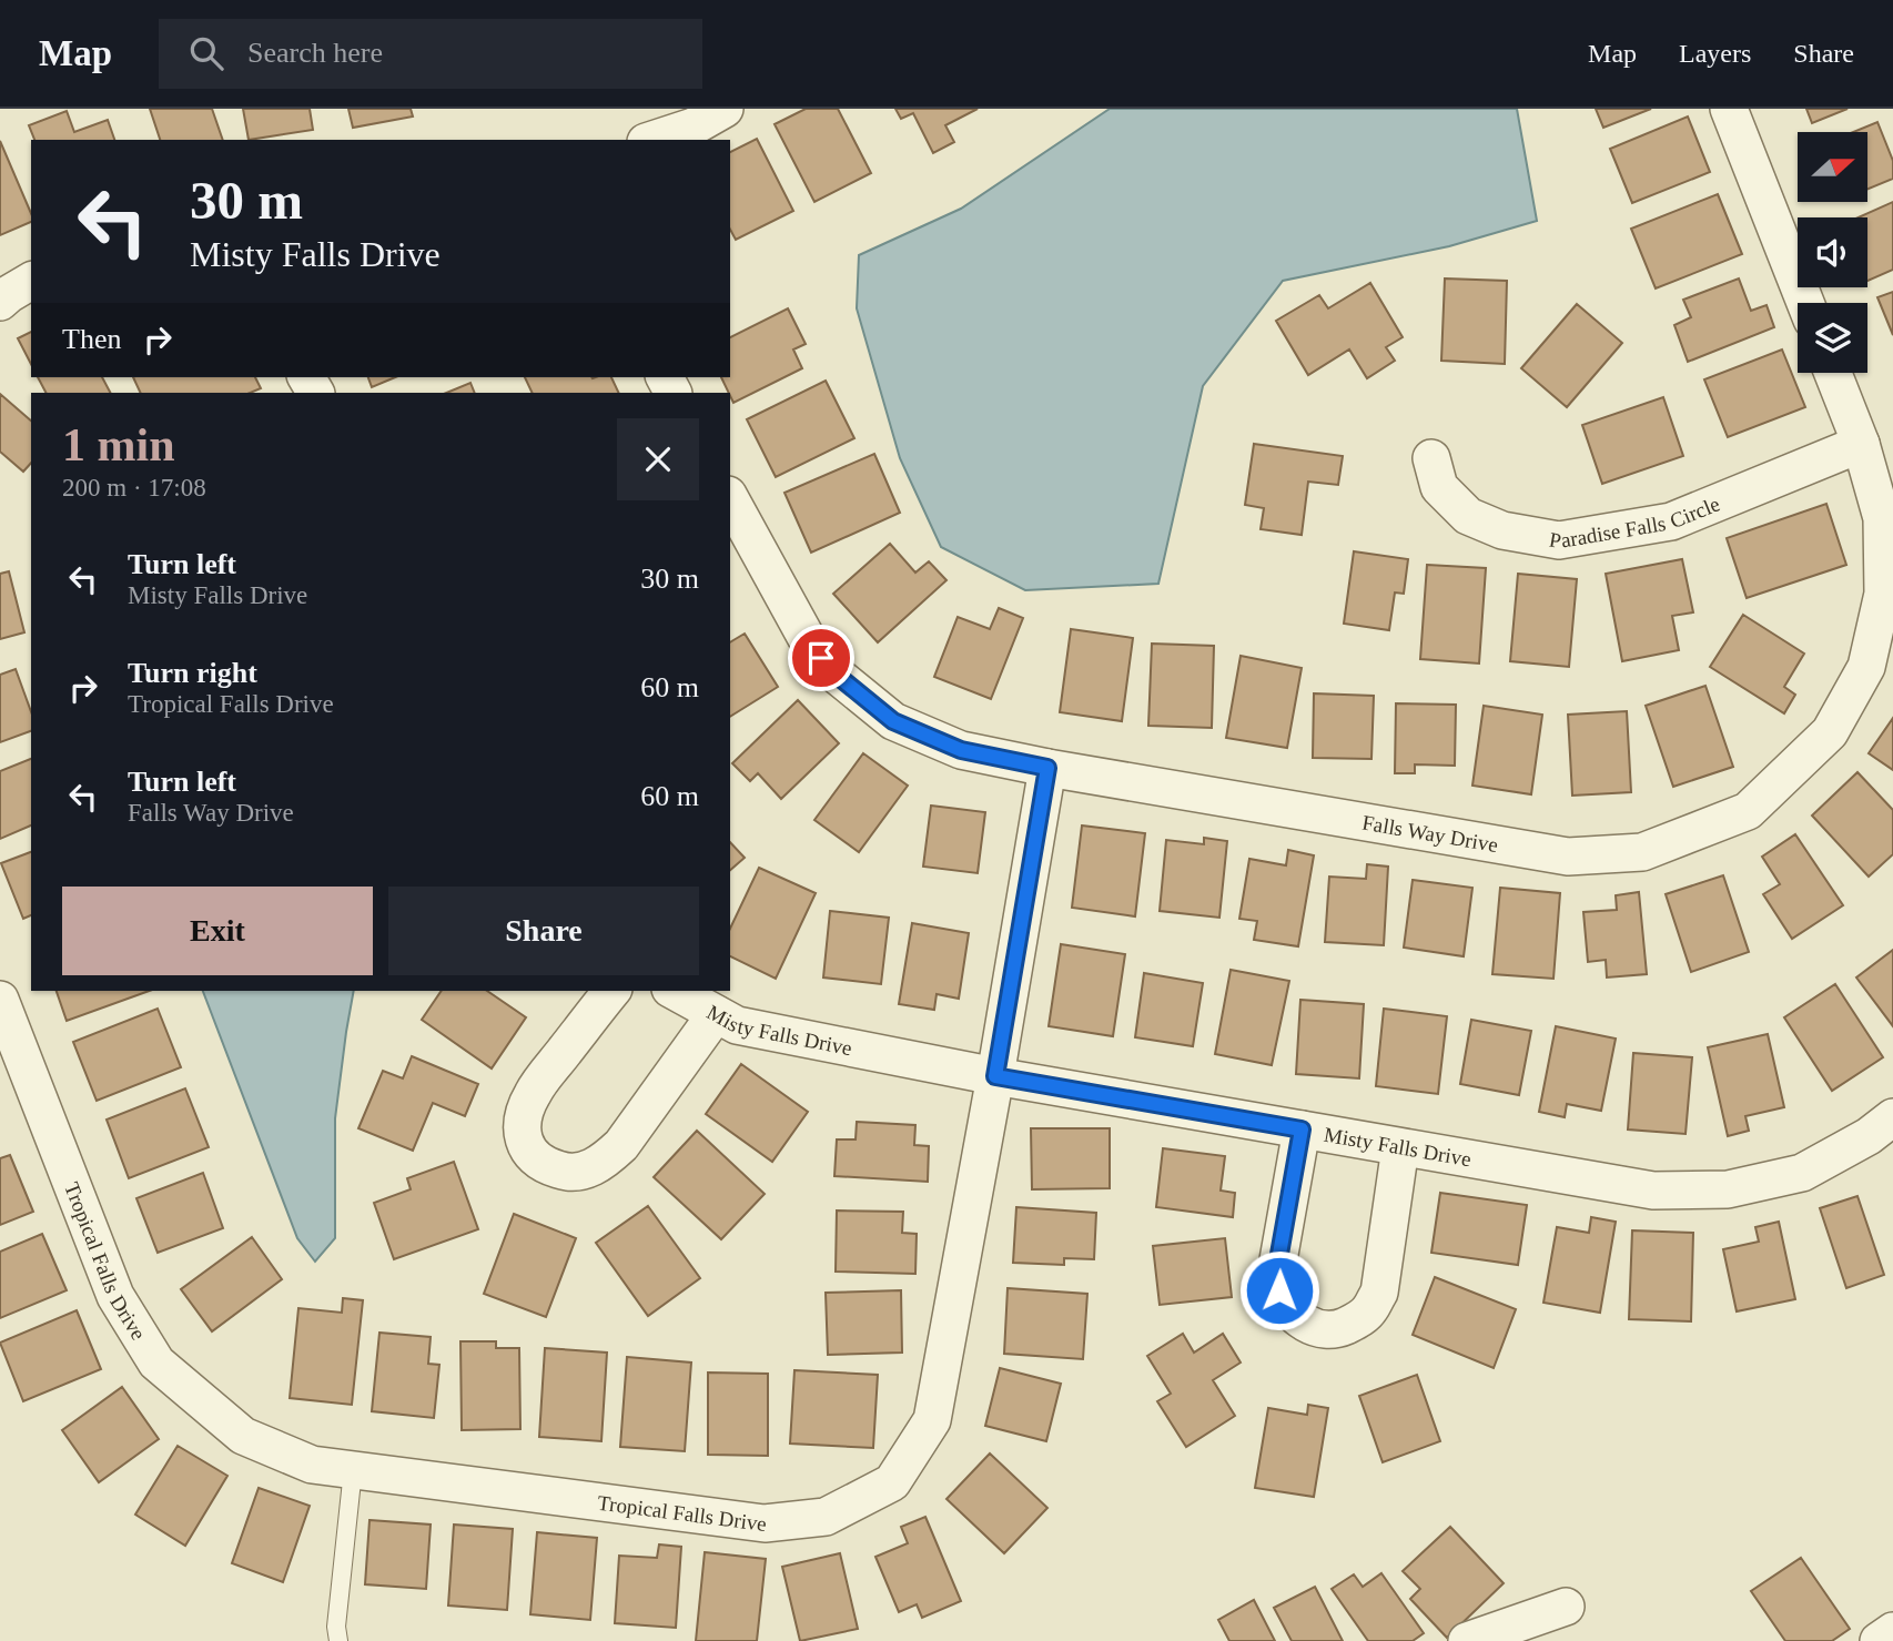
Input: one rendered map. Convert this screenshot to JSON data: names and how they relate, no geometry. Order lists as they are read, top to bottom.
{
  "streets": {
    "street": [
      "Paradise Falls Circle",
      "Falls Way Drive",
      "Misty Falls Drive",
      "Tropical Falls Drive"
    ]
  },
  "crossings": [
    ["Paradise Falls Circle", "Falls Way Drive"],
    ["Falls Way Drive", "Tropical Falls Drive"],
    ["Misty Falls Drive", "Tropical Falls Drive"]
  ],
  "north": "right",
  "page": {
    "header": "Map",
    "search": "Search here",
    "nav": ["Map", "Layers", "Share"],
    "turn": ["30 m", "Misty Falls Drive"],
    "then": "Then",
    "heading": ["1 min", "200 m · 17:08"],
    "list": [
      {
        "name": "Turn left",
        "note": "Misty Falls Drive",
        "value": "30 m"
      },
      {
        "name": "Turn right",
        "note": "Tropical Falls Drive",
        "value": "60 m"
      },
      {
        "name": "Turn left",
        "note": "Falls Way Drive",
        "value": "60 m"
      }
    ],
    "buttons": ["Exit", "Share"]
  }
}
